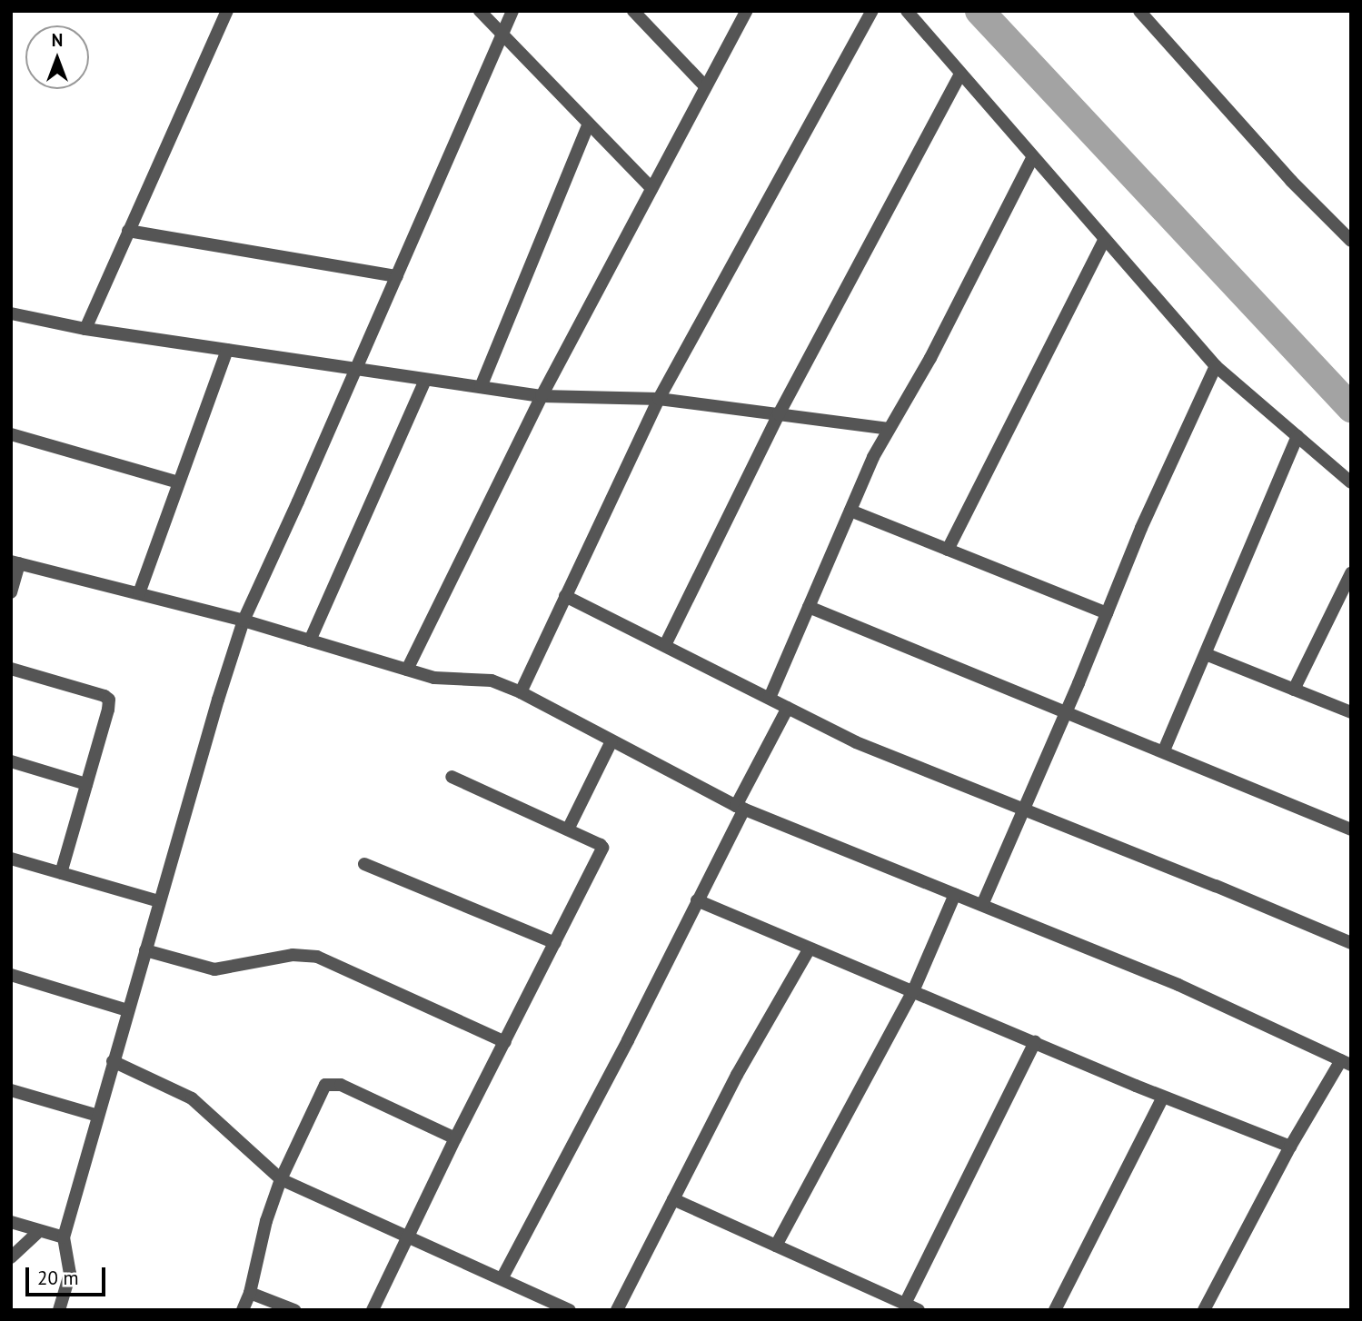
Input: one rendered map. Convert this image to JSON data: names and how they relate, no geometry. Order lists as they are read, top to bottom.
{
  "scale_bar": "20 m",
  "north": "top"
}
